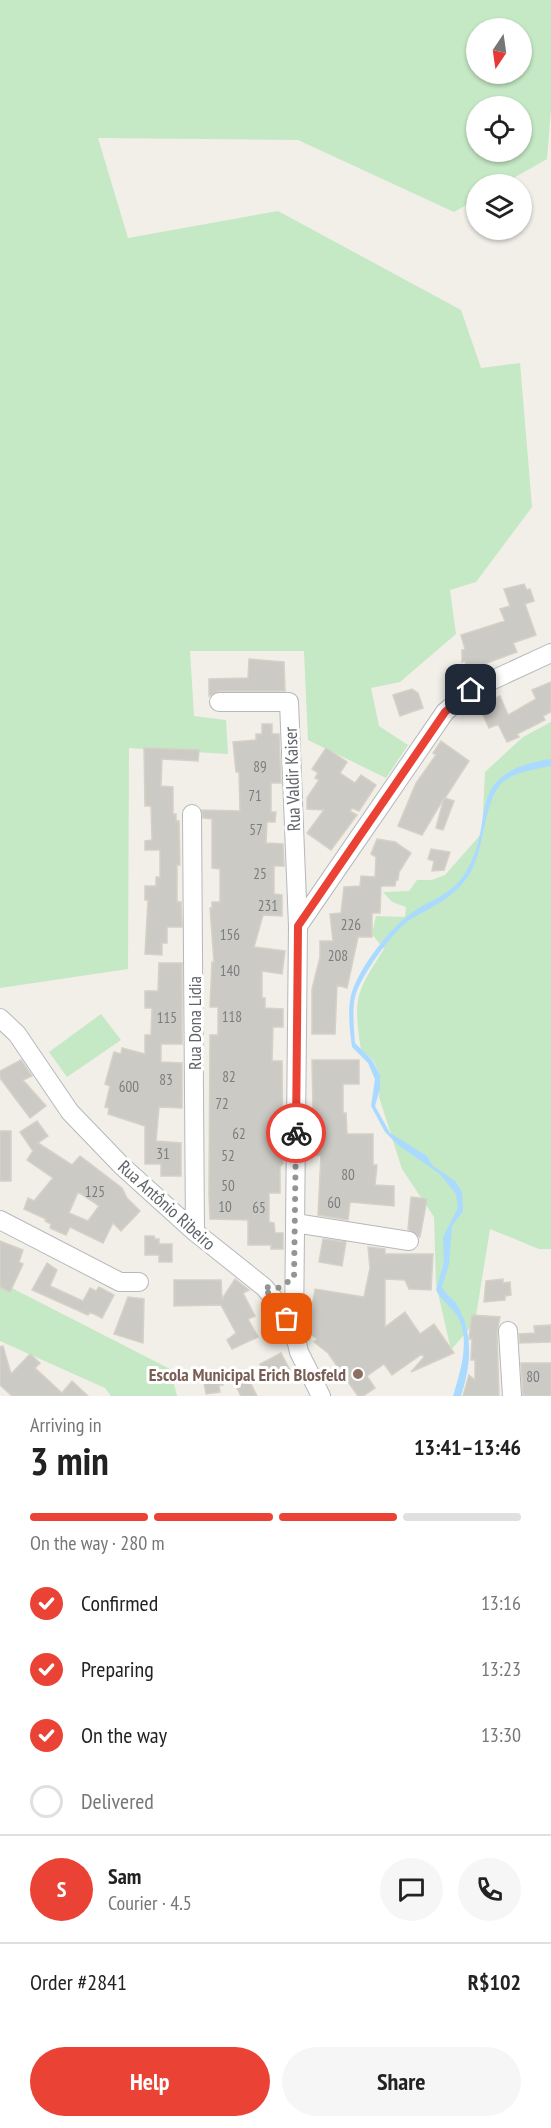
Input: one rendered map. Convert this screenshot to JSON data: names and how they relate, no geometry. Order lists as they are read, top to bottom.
{
  "streets": {
    "street": ["Rua Valdir Kaiser", "Rua Dona Lidia", "Rua Antônio Ribeiro"]
  },
  "crossings": [
    ["Rua Dona Lidia", "Rua Antônio Ribeiro"]
  ],
  "places": ["Escola Municipal Erich Blosfeld"],
  "house_numbers": [
    "89",
    "71",
    "57",
    "25",
    "231",
    "226",
    "156",
    "208",
    "140",
    "118",
    "115",
    "82",
    "83",
    "600",
    "72",
    "62",
    "31",
    "52",
    "80",
    "50",
    "125",
    "60",
    "10",
    "65",
    "80"
  ],
  "north": "bottom",
  "page": {
    "heading": ["3 min", "Arriving in", "13:41–13:46"],
    "panel": [
      "Sam",
      "Courier · 4.5",
      "Order #2841",
      "R$102"
    ],
    "bar": "On the way · 280 m",
    "list": [
      ["Confirmed", "13:16"],
      ["Preparing", "13:23"],
      ["On the way", "13:30"],
      "Delivered"
    ],
    "round": "S",
    "buttons": ["Help", "Share"]
  }
}
